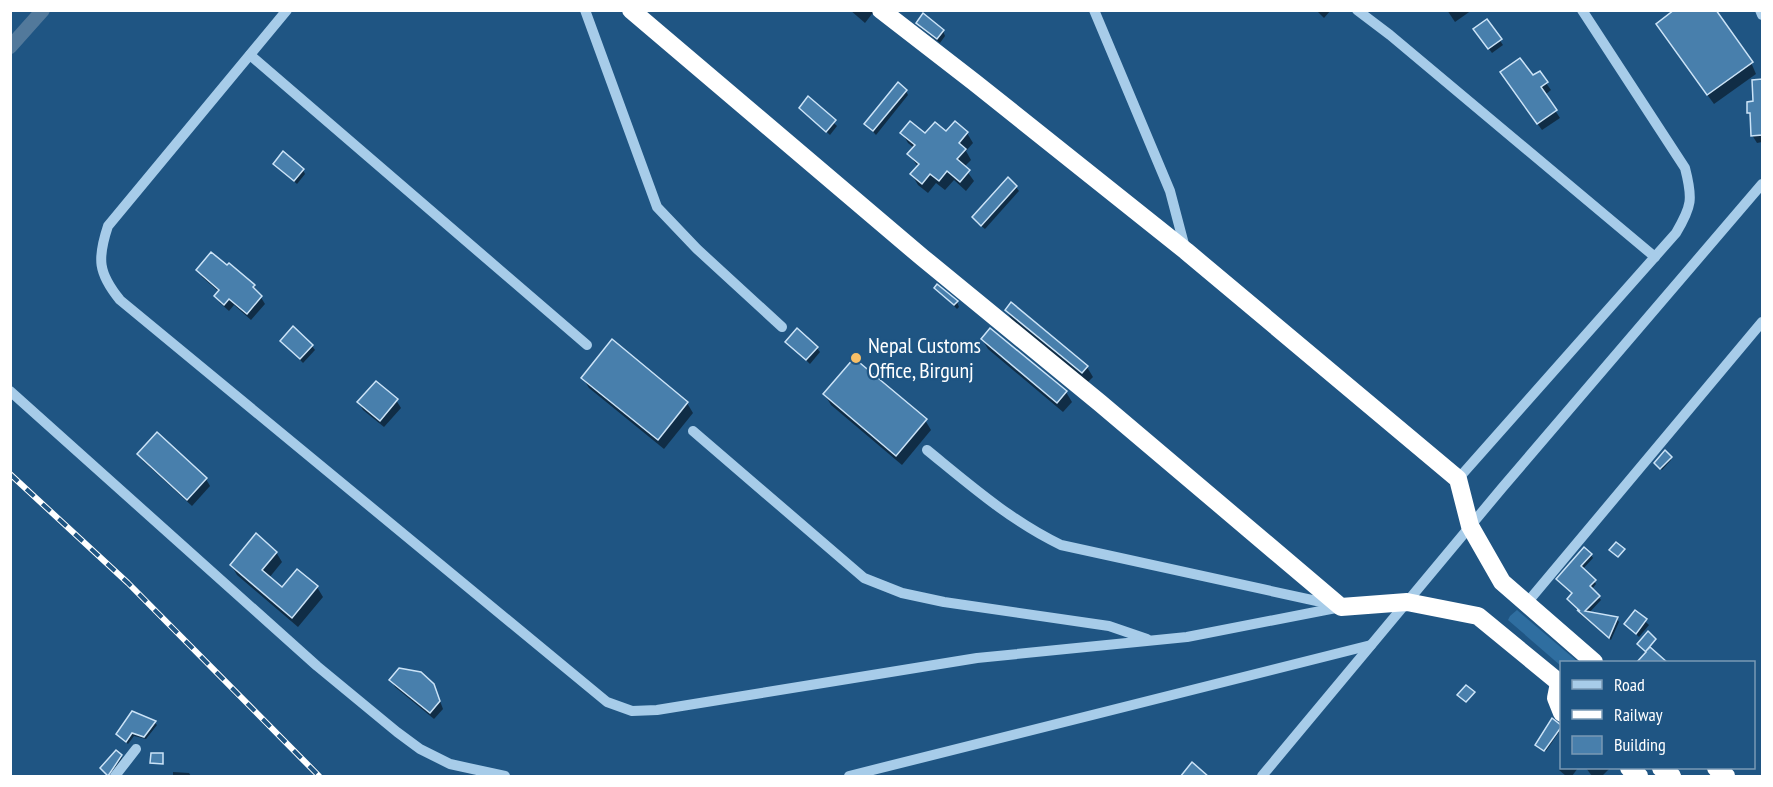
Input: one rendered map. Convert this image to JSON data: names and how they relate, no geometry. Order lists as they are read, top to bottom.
{
  "places": ["Nepal Customs Office, Birgunj"],
  "legend": ["Road", "Railway", "Building"]
}
